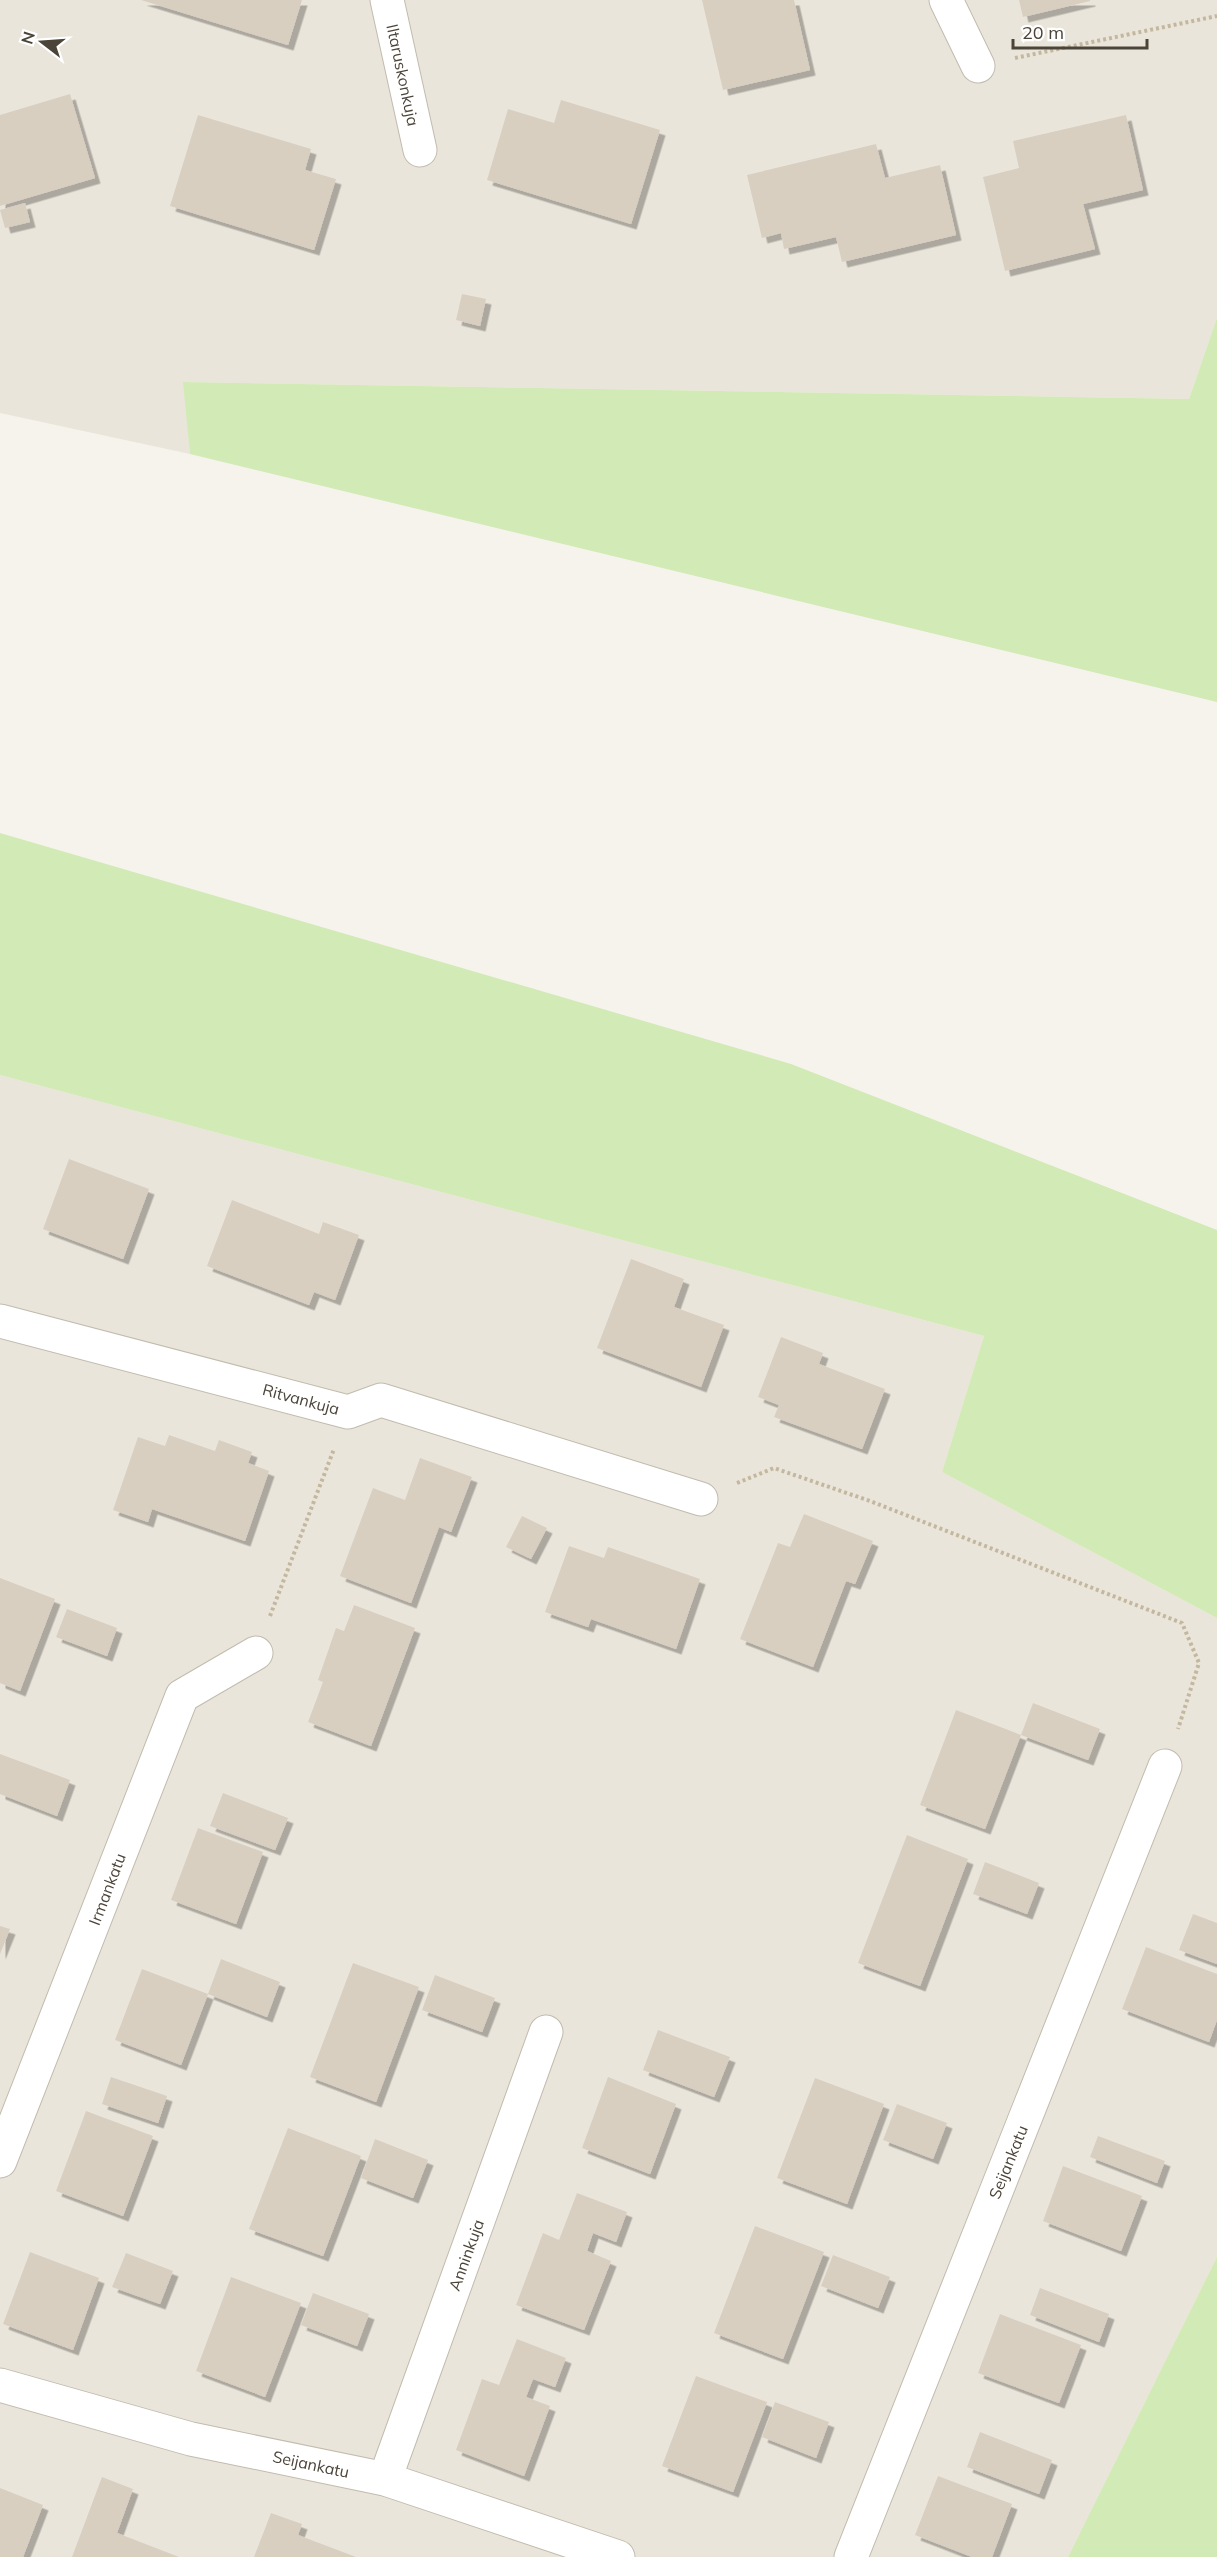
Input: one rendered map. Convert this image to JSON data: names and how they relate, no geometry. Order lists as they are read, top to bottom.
{
  "streets": {
    "street": [
      "Iltaruskonkuja",
      "Ritvankuja",
      "Irmankatu",
      "Seijankatu",
      "Anninkuja"
    ]
  },
  "crossings": [
    ["Seijankatu", "Anninkuja"]
  ],
  "scale_bar": "20 m",
  "north": "left"
}
